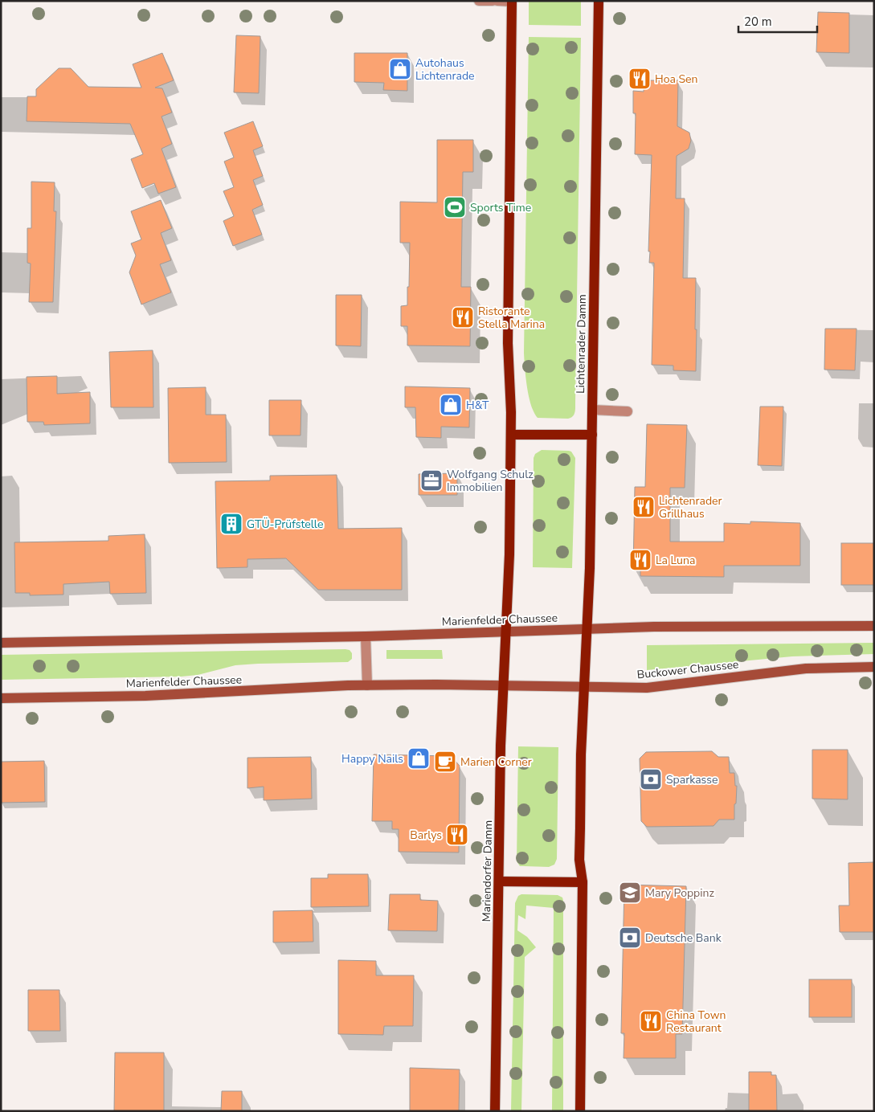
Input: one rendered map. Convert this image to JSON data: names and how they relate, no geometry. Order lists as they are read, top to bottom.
{
  "streets": {
    "main road": [
      "Lichtenrader Damm",
      "Marienfelder Chaussee",
      "Buckower Chaussee",
      "Mariendorfer Damm"
    ]
  },
  "crossings": [
    ["Lichtenrader Damm", "Marienfelder Chaussee"],
    ["Lichtenrader Damm", "Buckower Chaussee"],
    ["Marienfelder Chaussee", "Buckower Chaussee"],
    ["Marienfelder Chaussee", "Mariendorfer Damm"],
    ["Buckower Chaussee", "Mariendorfer Damm"]
  ],
  "places": {
    "shop": ["Autohaus Lichtenrade", "H&T", "Happy Nails"],
    "restaurant": [
      "Hoa Sen",
      "Ristorante Stella Marina",
      "Lichtenrader Grillhaus",
      "La Luna",
      "Barlys",
      "China Town Restaurant"
    ],
    "sports": ["Sports Time"],
    "office": ["Wolfgang Schulz Immobilien"],
    "building": ["GTÜ-Prüfstelle"],
    "cafe": ["Marien Corner"],
    "bank": ["Sparkasse", "Deutsche Bank"],
    "school or university": ["Mary Poppinz"]
  },
  "scale_bar": "20 m"
}
